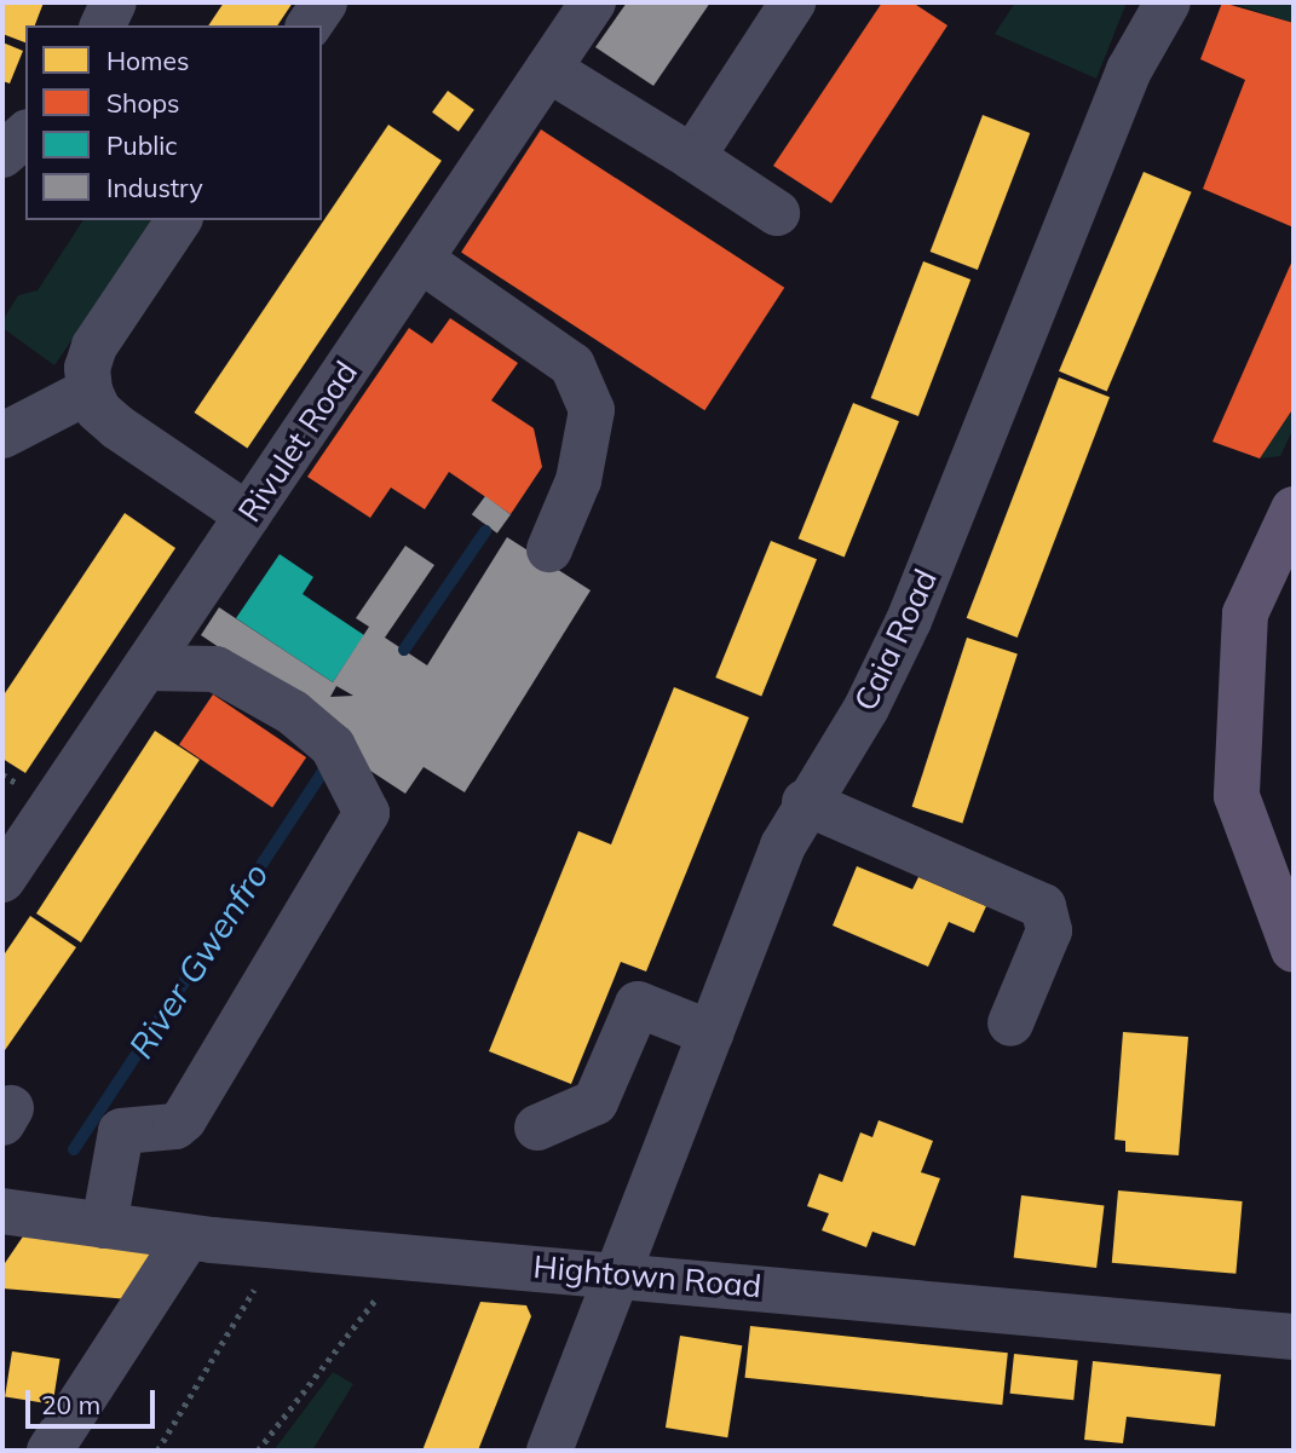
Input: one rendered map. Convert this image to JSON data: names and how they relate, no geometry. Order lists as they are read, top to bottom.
{
  "streets": {
    "street": ["Rivulet Road", "Caia Road", "Hightown Road"]
  },
  "crossings": [
    ["Caia Road", "Hightown Road"]
  ],
  "water": ["River Gwenfro"],
  "legend": [
    "Homes",
    "Shops",
    "Public",
    "Industry"
  ],
  "scale_bar": "20 m"
}
